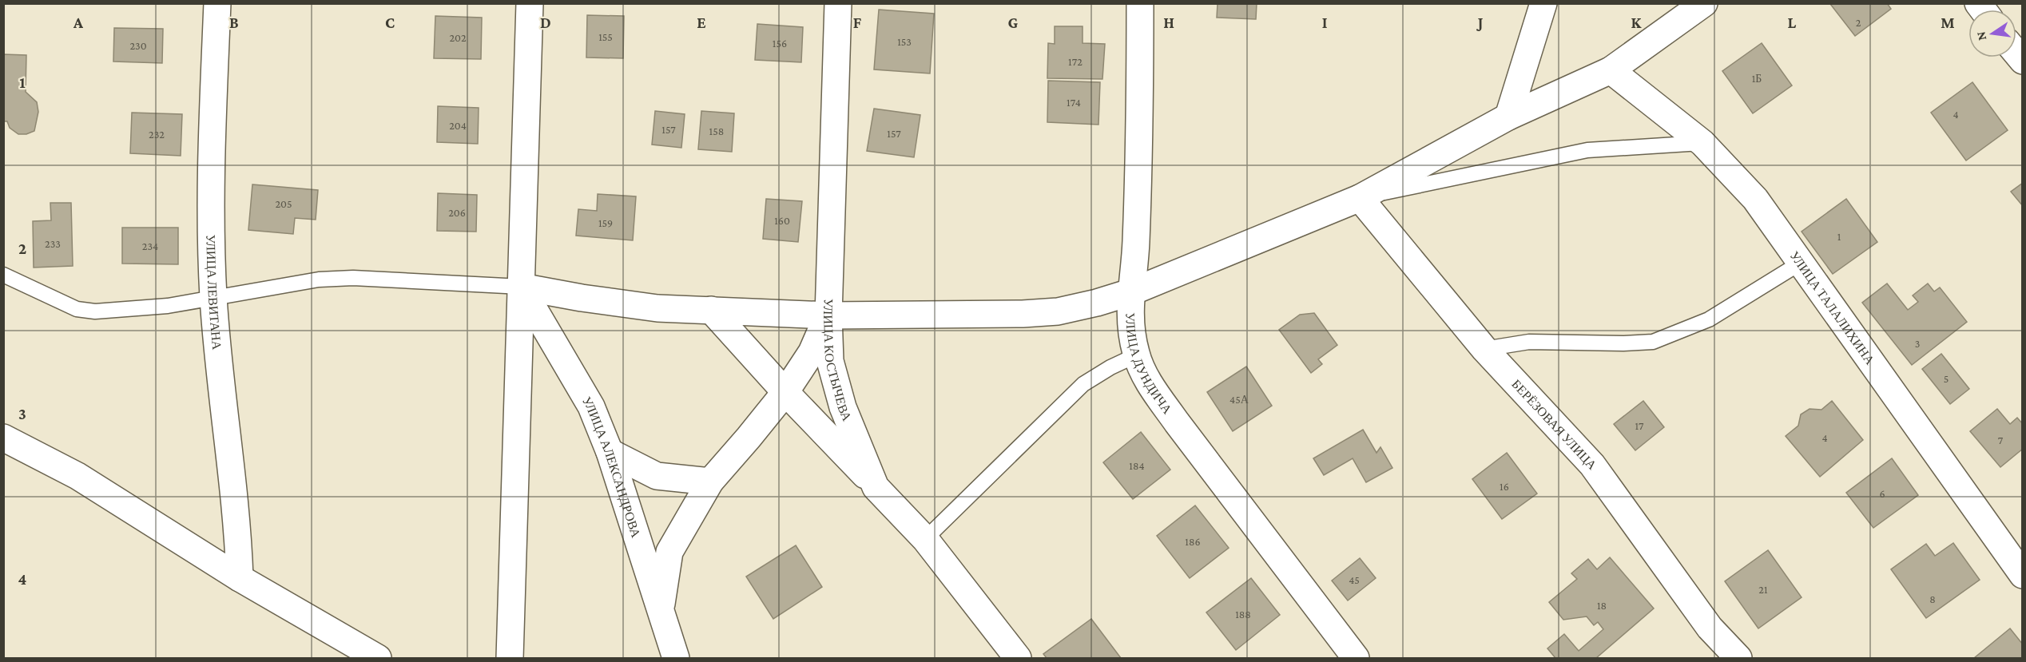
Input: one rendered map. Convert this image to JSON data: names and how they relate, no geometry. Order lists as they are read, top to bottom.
{
  "streets": {
    "street": [
      "УЛИЦА ЛЕВИТАНА",
      "УЛИЦА ТАЛАЛИХИНА",
      "УЛИЦА КОСТЫЧЕВА",
      "УЛИЦА ДУНДИЧА",
      "БЕРЁЗОВАЯ УЛИЦА",
      "УЛИЦА АЛЕКСАНДРОВА"
    ]
  },
  "house_numbers": [
    "2",
    "155",
    "202",
    "153",
    "156",
    "230",
    "172",
    "1Б",
    "174",
    "4",
    "204",
    "157",
    "158",
    "157",
    "232",
    "205",
    "206",
    "160",
    "159",
    "1",
    "233",
    "234",
    "3",
    "5",
    "45А",
    "17",
    "4",
    "7",
    "184",
    "16",
    "6",
    "186",
    "45",
    "21",
    "8",
    "18",
    "188"
  ],
  "north": "left",
  "grid": {
    "columns": [
      "A",
      "B",
      "C",
      "D",
      "E",
      "F",
      "G",
      "H",
      "I",
      "J",
      "K",
      "L",
      "M"
    ],
    "rows": [
      "1",
      "2",
      "3",
      "4"
    ]
  }
}
